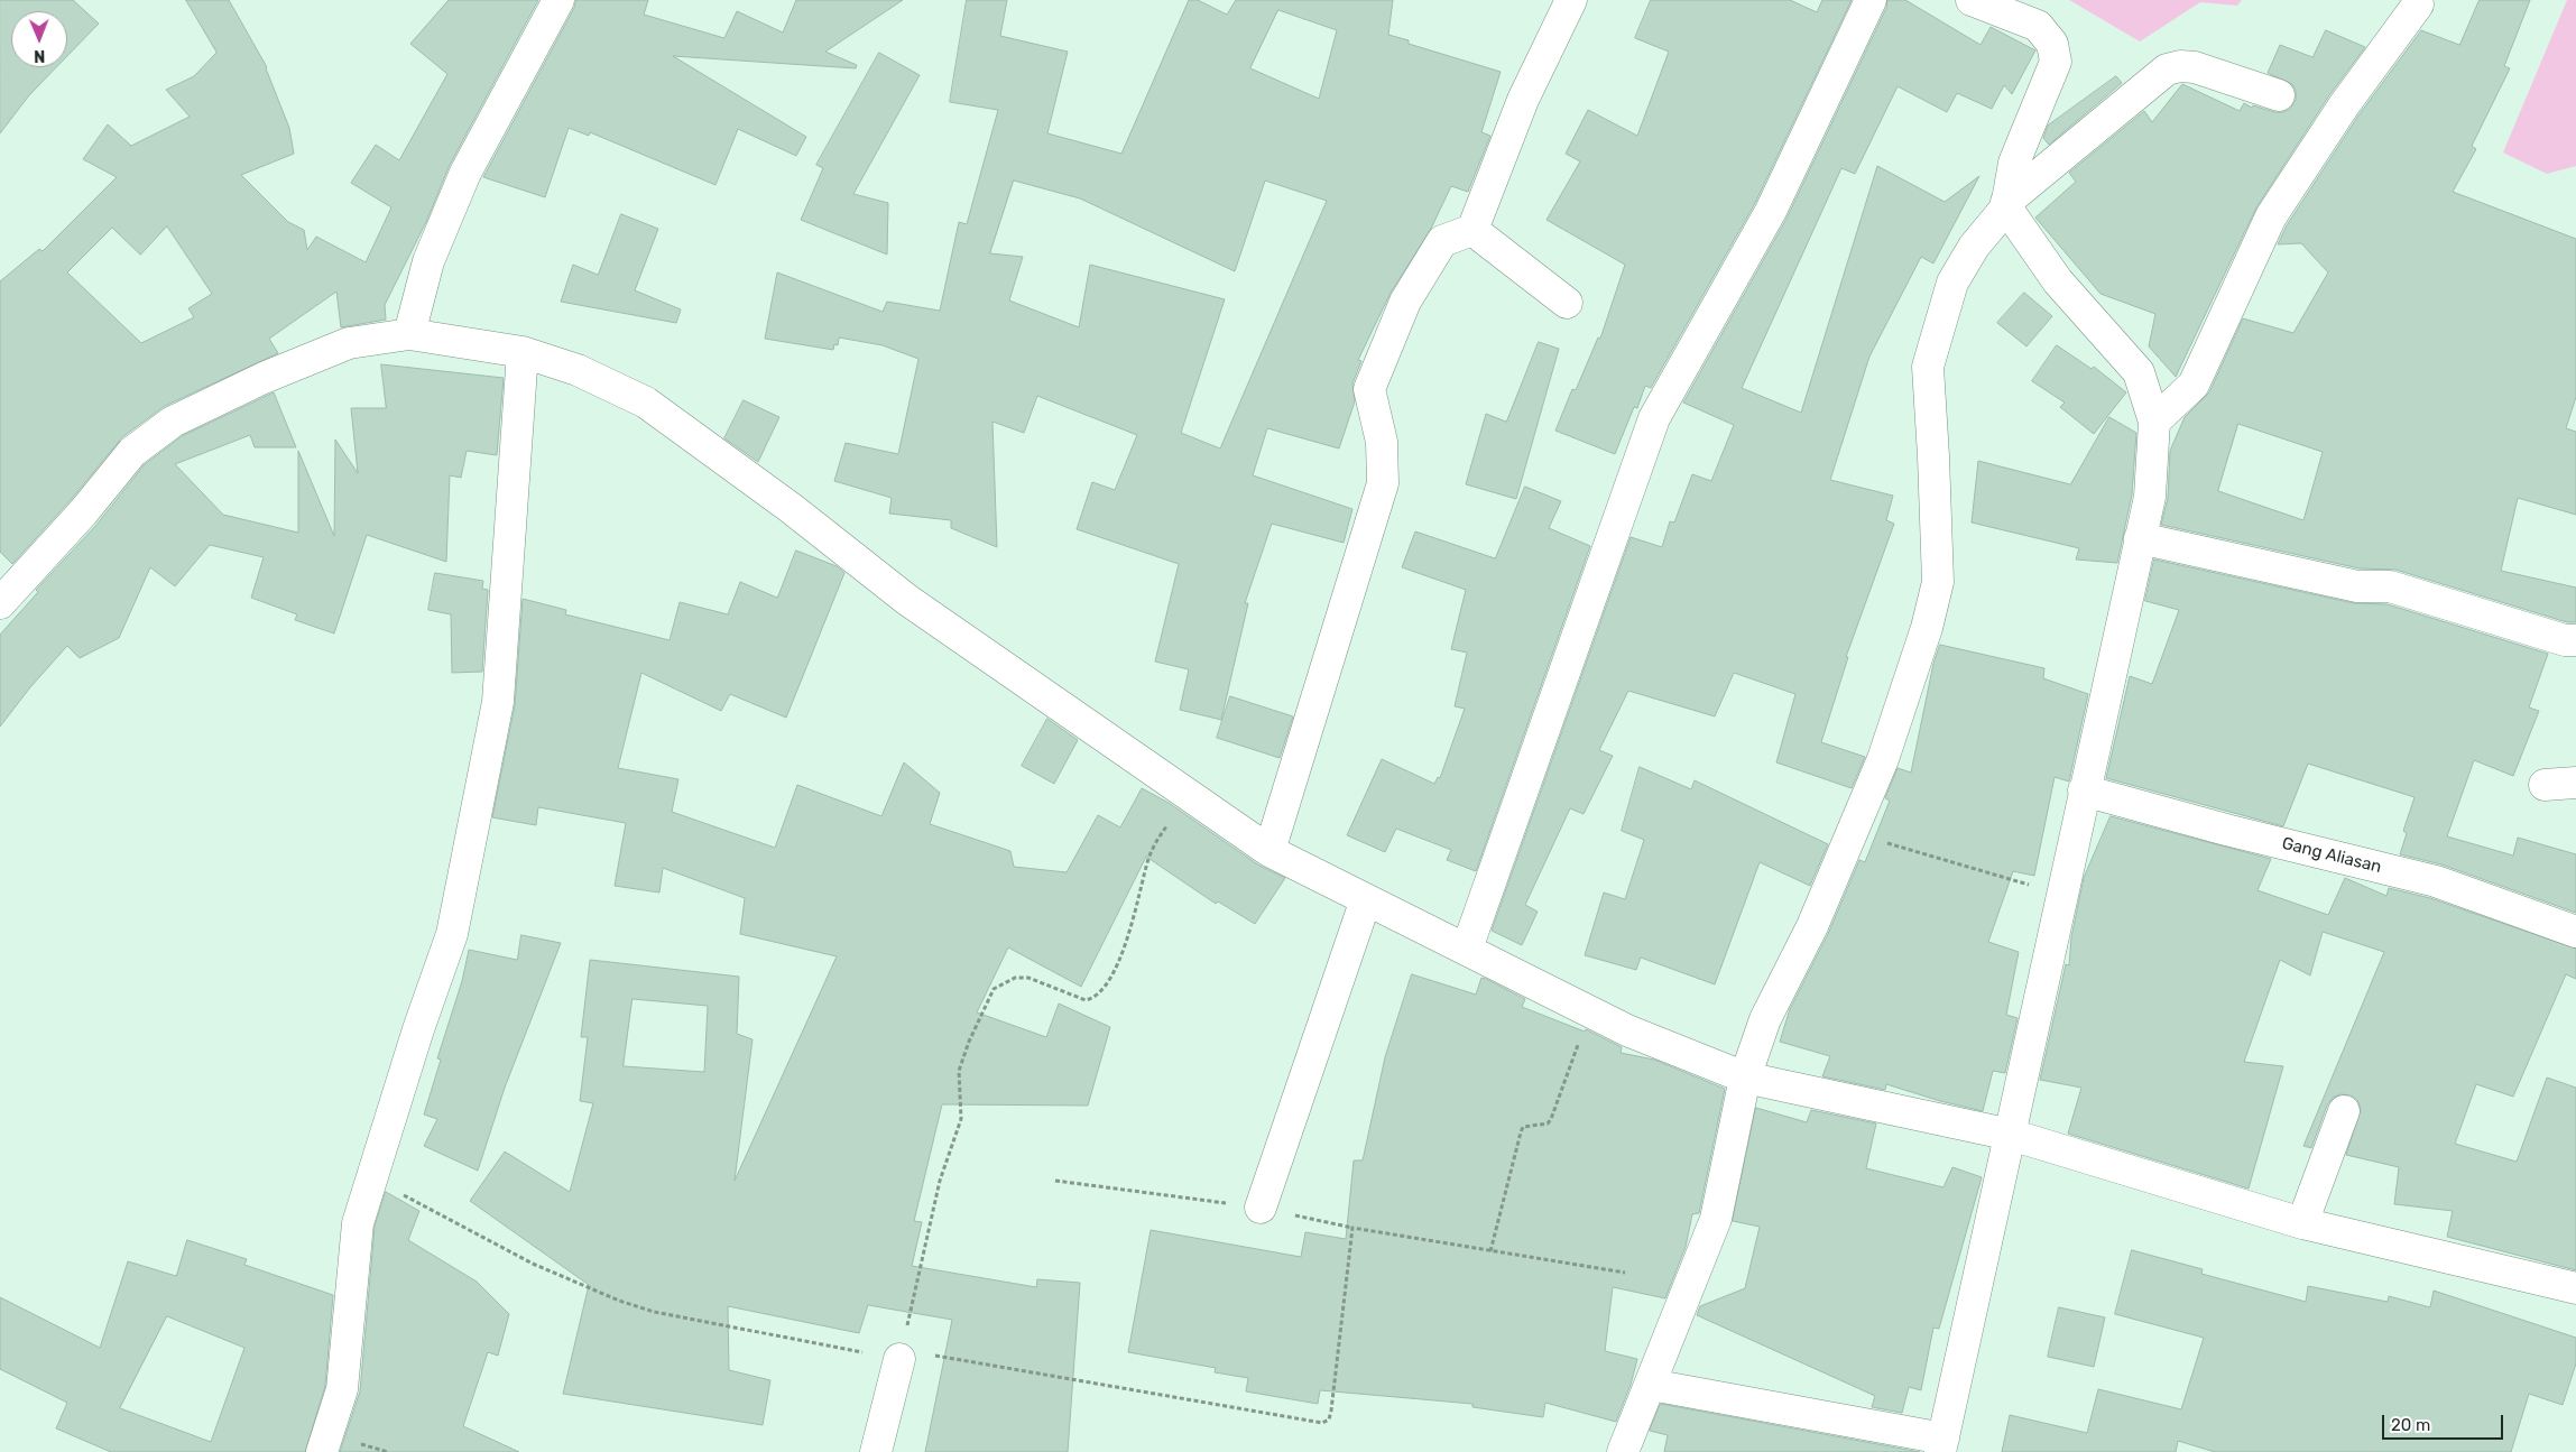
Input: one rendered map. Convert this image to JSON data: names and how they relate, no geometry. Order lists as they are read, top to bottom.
{
  "streets": {
    "street": ["Gang Aliasan"]
  },
  "scale_bar": "20 m",
  "north": "bottom"
}
